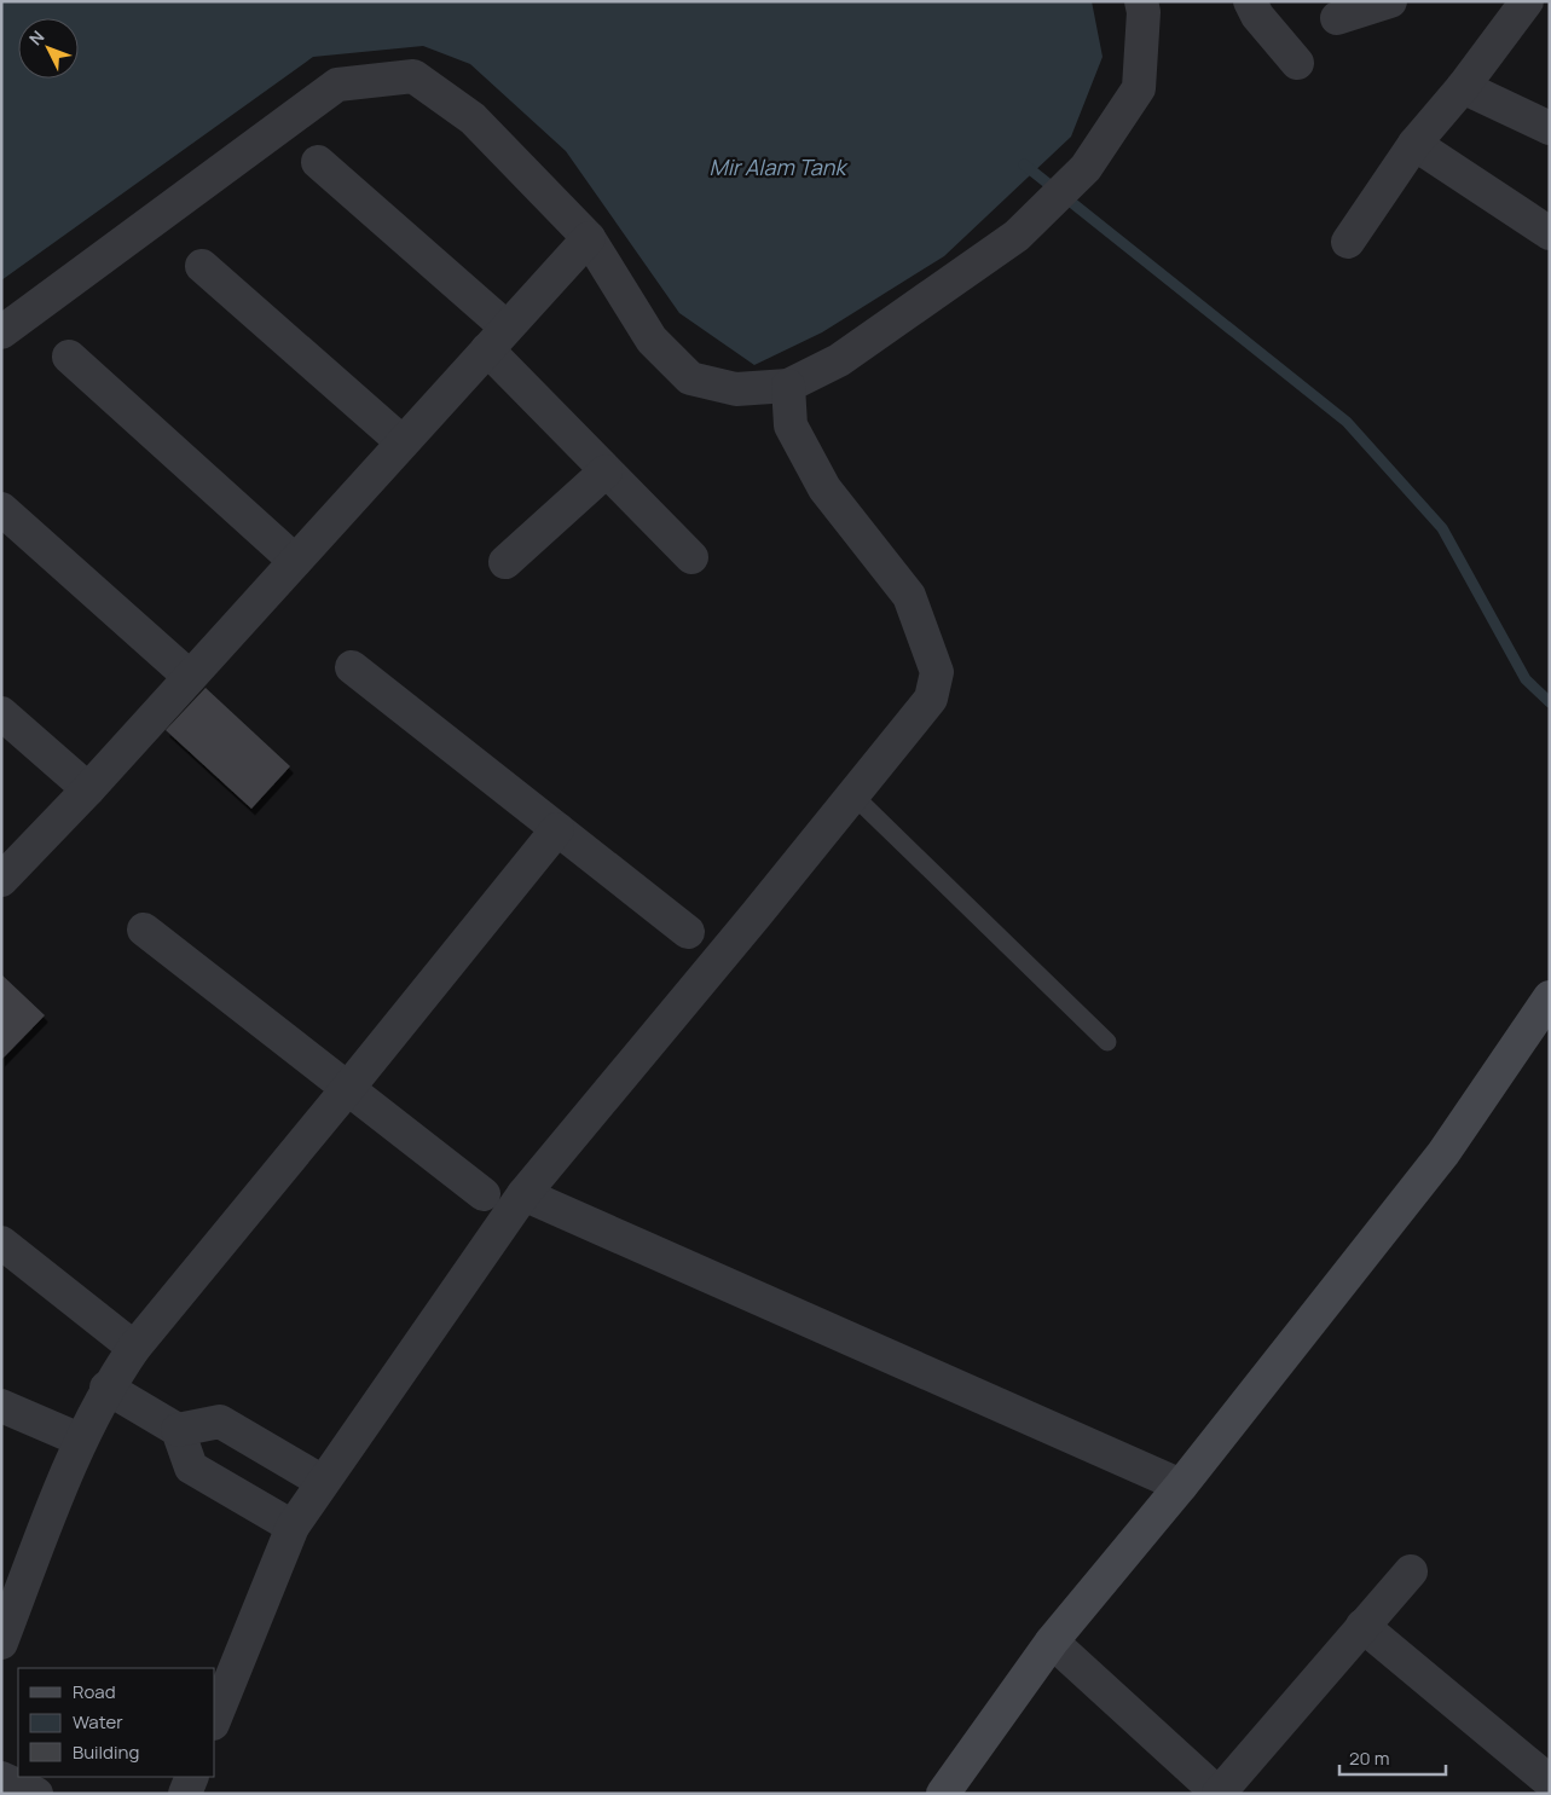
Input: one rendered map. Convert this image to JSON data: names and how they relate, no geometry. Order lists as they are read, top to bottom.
{
  "water": ["Mir Alam Tank"],
  "legend": ["Road", "Water", "Building"],
  "scale_bar": "20 m",
  "north": "top left"
}
